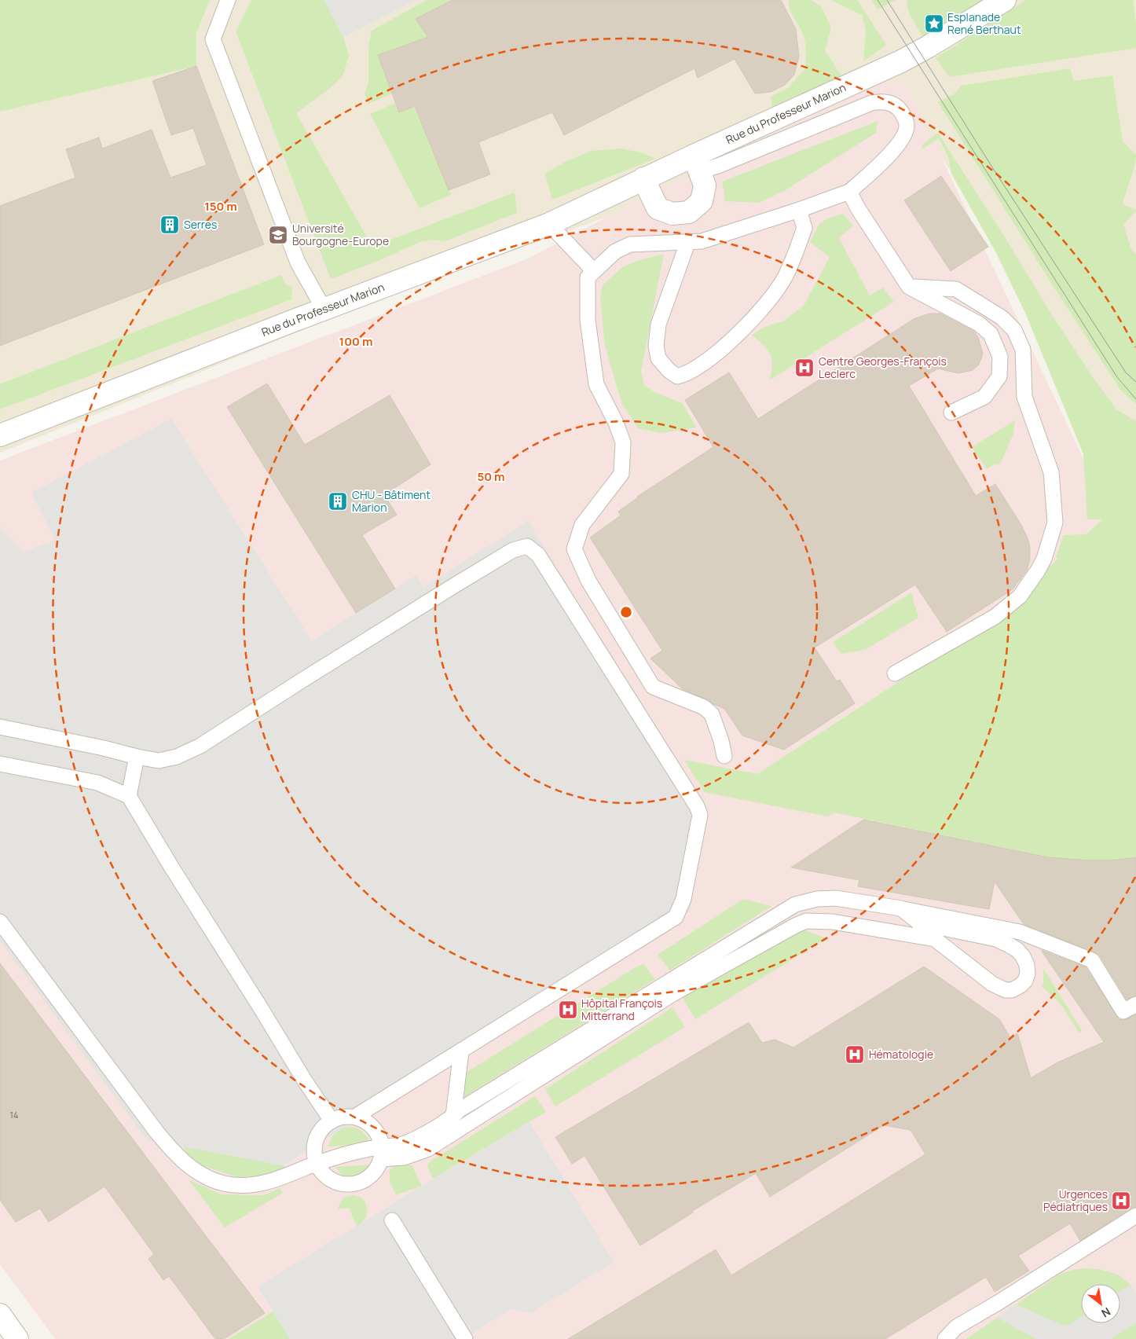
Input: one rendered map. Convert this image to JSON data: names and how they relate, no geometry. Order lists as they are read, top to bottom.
{
  "streets": {
    "street": ["Rue du Professeur Marion"]
  },
  "places": {
    "place": ["Esplanade René Berthaut"],
    "building": ["Serres", "CHU - Bâtiment Marion"],
    "school or university": ["Université Bourgogne-Europe"],
    "hospital": [
      "Centre Georges-François Leclerc",
      "Hôpital François Mitterrand",
      "Hématologie",
      "Urgences Pédiatriques"
    ]
  },
  "house_numbers": ["14"],
  "north": "bottom right",
  "rings": ["150 m", "100 m", "50 m"]
}
